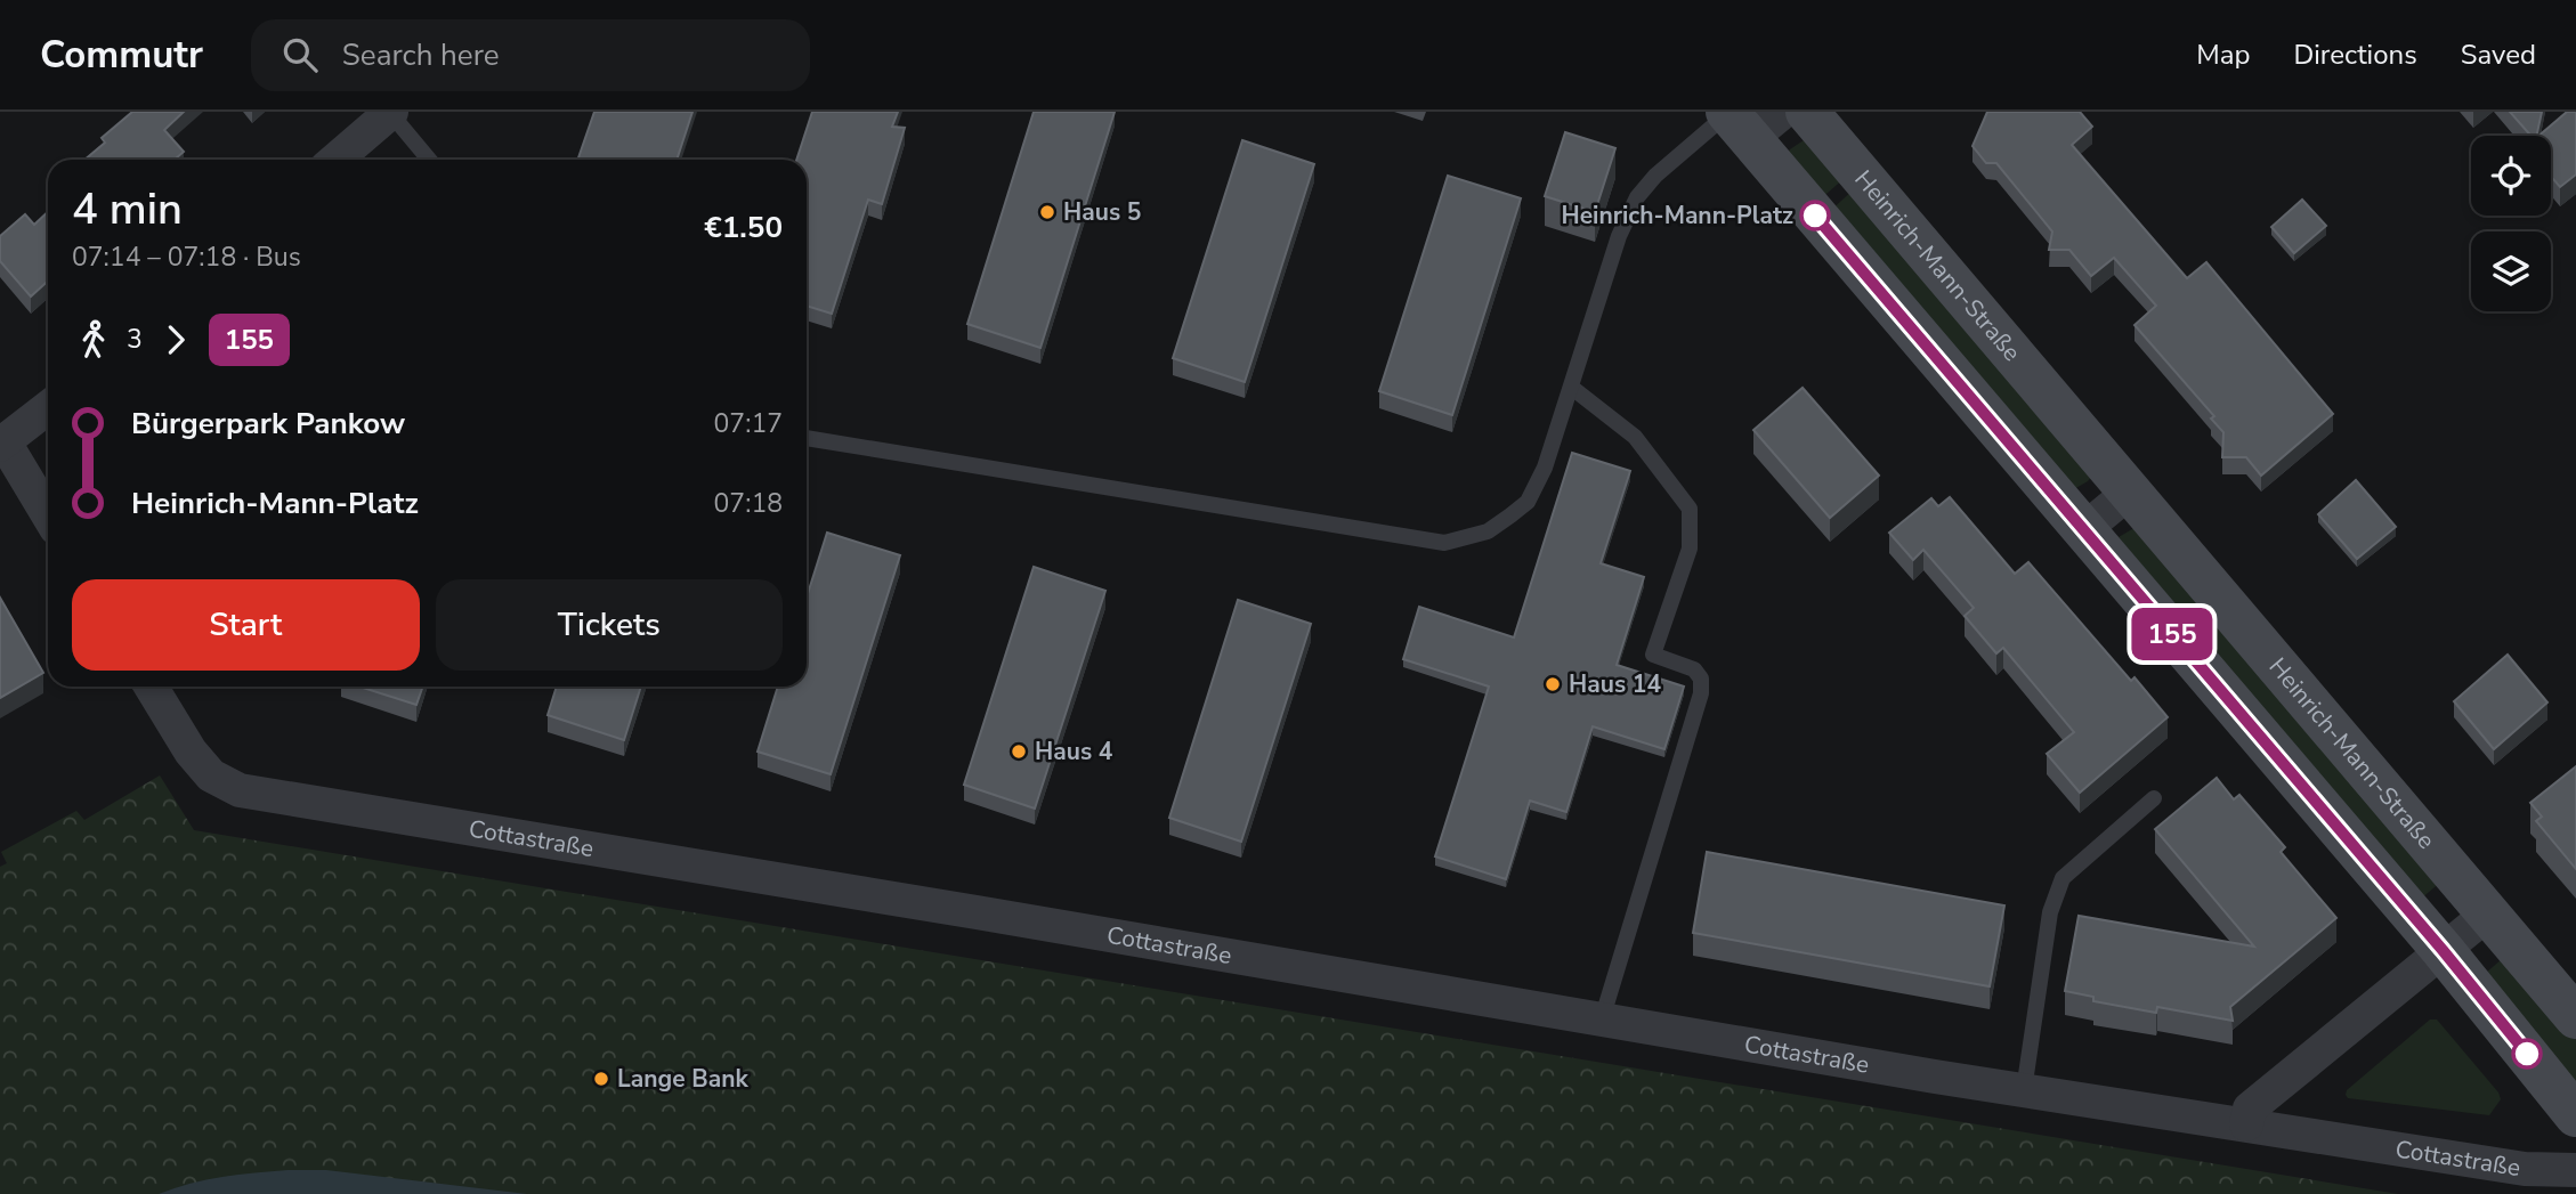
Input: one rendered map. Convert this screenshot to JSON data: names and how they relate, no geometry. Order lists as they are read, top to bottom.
{
  "streets": {
    "main road": ["Heinrich-Mann-Straße"],
    "street": ["Cottastraße"]
  },
  "places": [
    "Haus 5",
    "Heinrich-Mann-Platz",
    "Haus 14",
    "Haus 4",
    "Lange Bank"
  ],
  "lines": ["bus line 155"],
  "page": {
    "header": "Commutr",
    "search": "Search here",
    "nav": ["Map", "Directions", "Saved"],
    "on_map": "155",
    "heading": ["4 min", "07:14 – 07:18 · Bus", "€1.50"],
    "legs": ["3", "155"],
    "list": [
      {
        "name": "Bürgerpark Pankow",
        "value": "07:17"
      },
      {
        "name": "Heinrich-Mann-Platz",
        "value": "07:18"
      }
    ],
    "buttons": ["Start", "Tickets"]
  }
}
